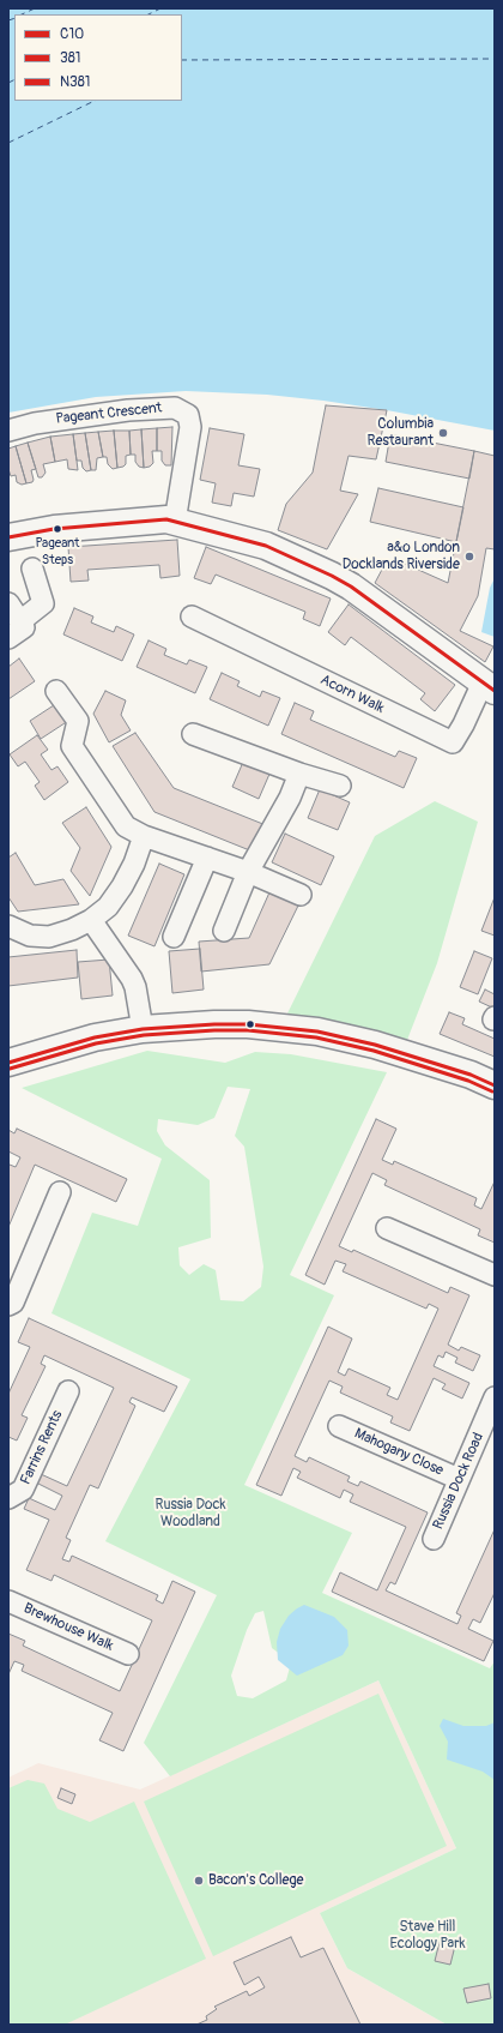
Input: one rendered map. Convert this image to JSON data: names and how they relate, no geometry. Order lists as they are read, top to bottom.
{
  "streets": {
    "street": [
      "Pageant Crescent",
      "Acorn Walk",
      "Farrins Rents",
      "Mahogany Close",
      "Russia Dock Road",
      "Brewhouse Walk"
    ]
  },
  "crossings": [
    ["Mahogany Close", "Russia Dock Road"]
  ],
  "parks": ["Russia Dock Woodland", "Stave Hill Ecology Park"],
  "places": [
    "Columbia Restaurant",
    "Pageant Steps",
    "a&o London Docklands Riverside",
    "Bacon's College"
  ],
  "lines": ["transit line C10", "transit line 381", "transit line N381"],
  "legend": ["C10", "381", "N381"]
}
